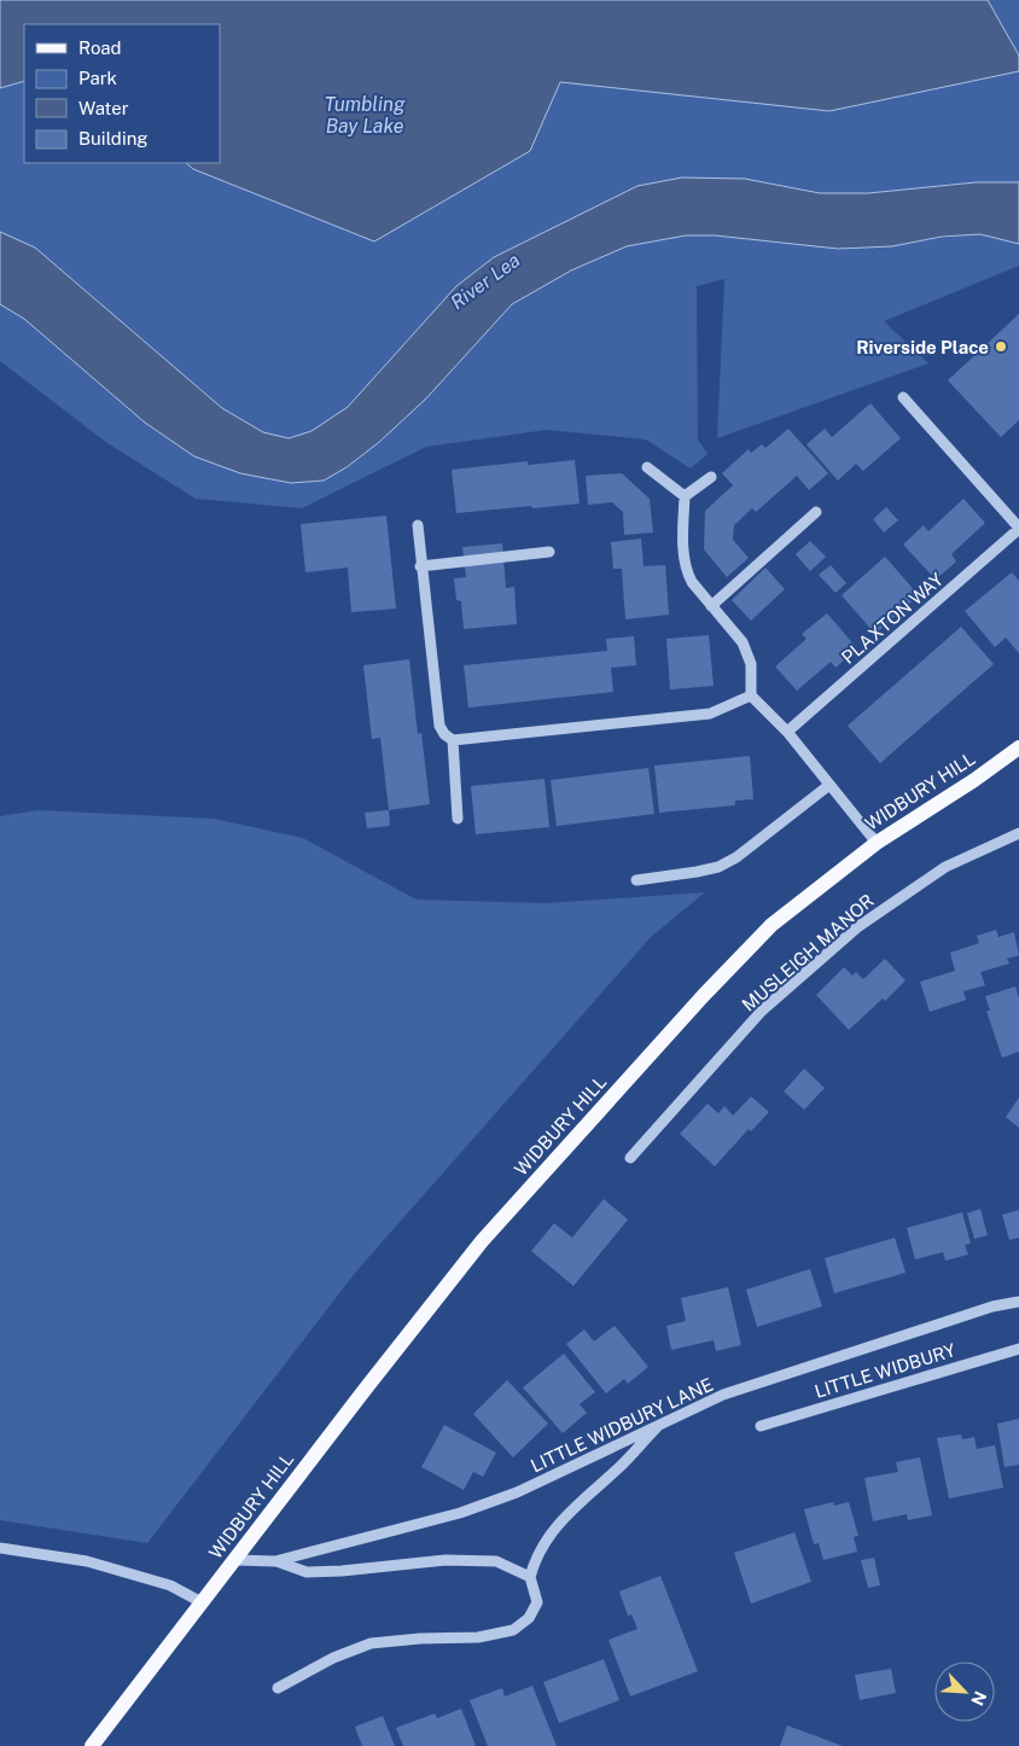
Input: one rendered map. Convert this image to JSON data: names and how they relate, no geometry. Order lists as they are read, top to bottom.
{
  "streets": {
    "main road": ["WIDBURY HILL"],
    "street": [
      "PLAXTON WAY",
      "MUSLEIGH MANOR",
      "LITTLE WIDBURY",
      "LITTLE WIDBURY LANE"
    ]
  },
  "crossings": [
    ["WIDBURY HILL", "LITTLE WIDBURY LANE"]
  ],
  "water": ["Tumbling Bay Lake", "River Lea"],
  "places": ["Riverside Place"],
  "legend": [
    "Road",
    "Park",
    "Water",
    "Building"
  ],
  "north": "bottom right"
}
